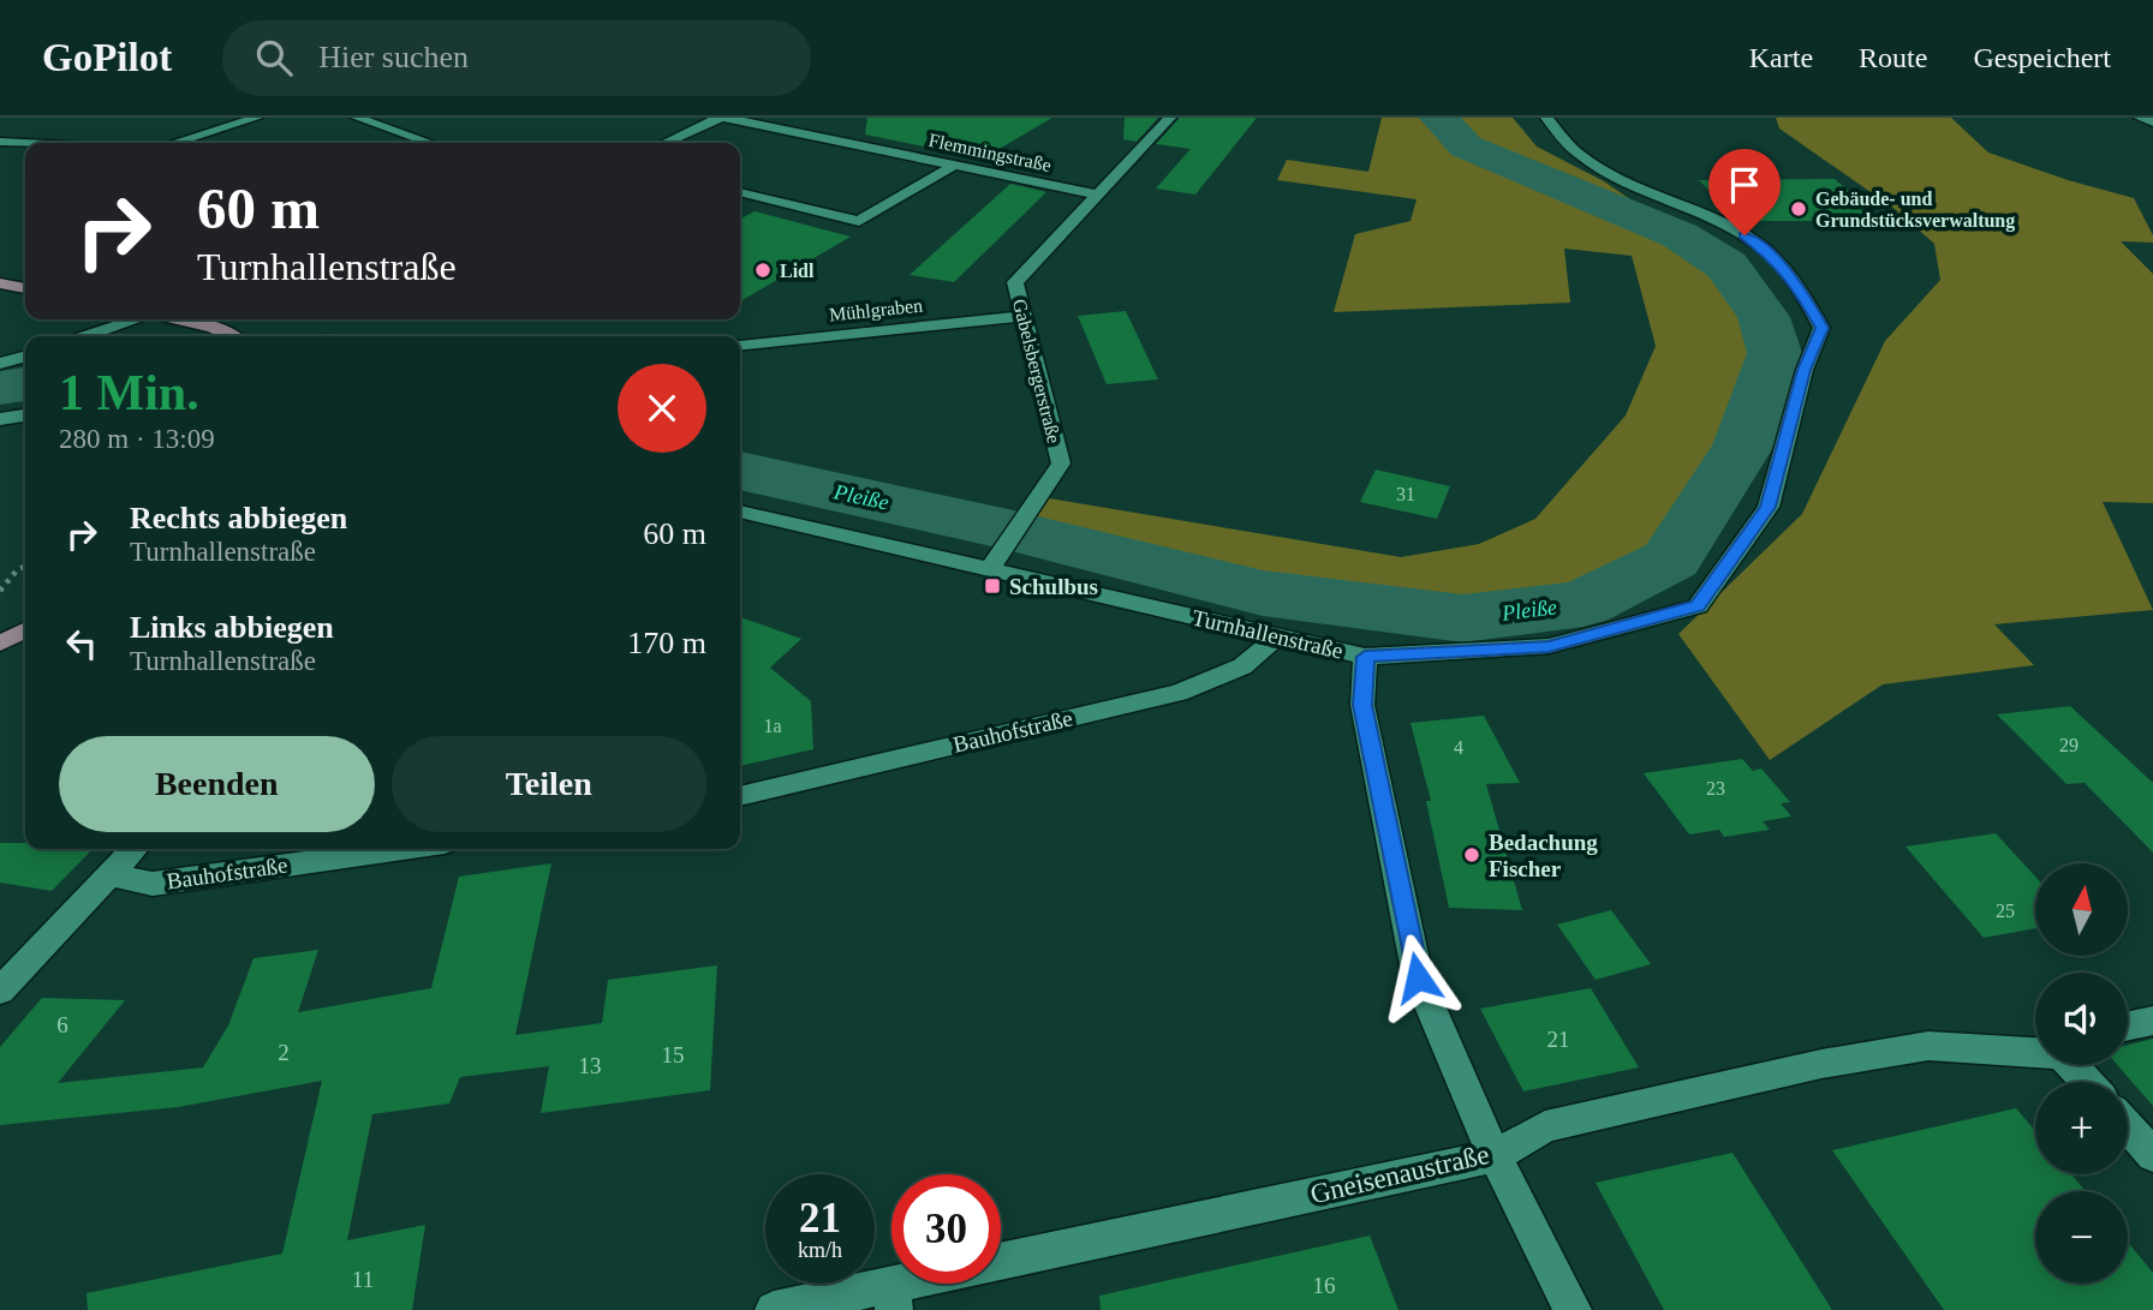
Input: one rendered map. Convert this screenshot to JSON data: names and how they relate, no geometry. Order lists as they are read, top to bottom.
{
  "streets": {
    "street": [
      "Flemmingstraße",
      "Mühlgraben",
      "Gabelsbergerstraße",
      "Turnhallenstraße",
      "Bauhofstraße",
      "Gneisenaustraße"
    ]
  },
  "crossings": [
    ["Flemmingstraße", "Gabelsbergerstraße"],
    ["Mühlgraben", "Gabelsbergerstraße"],
    ["Gabelsbergerstraße", "Turnhallenstraße"],
    ["Turnhallenstraße", "Bauhofstraße"]
  ],
  "water": ["Pleiße"],
  "places": {
    "other": ["Gebäude- und Grundstücksverwaltung", "Lidl", "Bedachung Fischer"],
    "transit": ["Schulbus"]
  },
  "house_numbers": [
    "31",
    "1a",
    "29",
    "4",
    "23",
    "25",
    "6",
    "21",
    "2",
    "15",
    "13",
    "11",
    "16"
  ],
  "north": "top",
  "page": {
    "header": "GoPilot",
    "search": "Hier suchen",
    "nav": ["Karte", "Route", "Gespeichert"],
    "turn": ["60 m", "Turnhallenstraße"],
    "heading": ["1 Min.", "280 m · 13:09"],
    "list": [
      {
        "name": "Rechts abbiegen",
        "note": "Turnhallenstraße",
        "value": "60 m"
      },
      {
        "name": "Links abbiegen",
        "note": "Turnhallenstraße",
        "value": "170 m"
      }
    ],
    "buttons": ["Beenden", "Teilen"],
    "map_buttons": ["+", "−"],
    "speed": "21 km/h",
    "limit": "30"
  }
}
